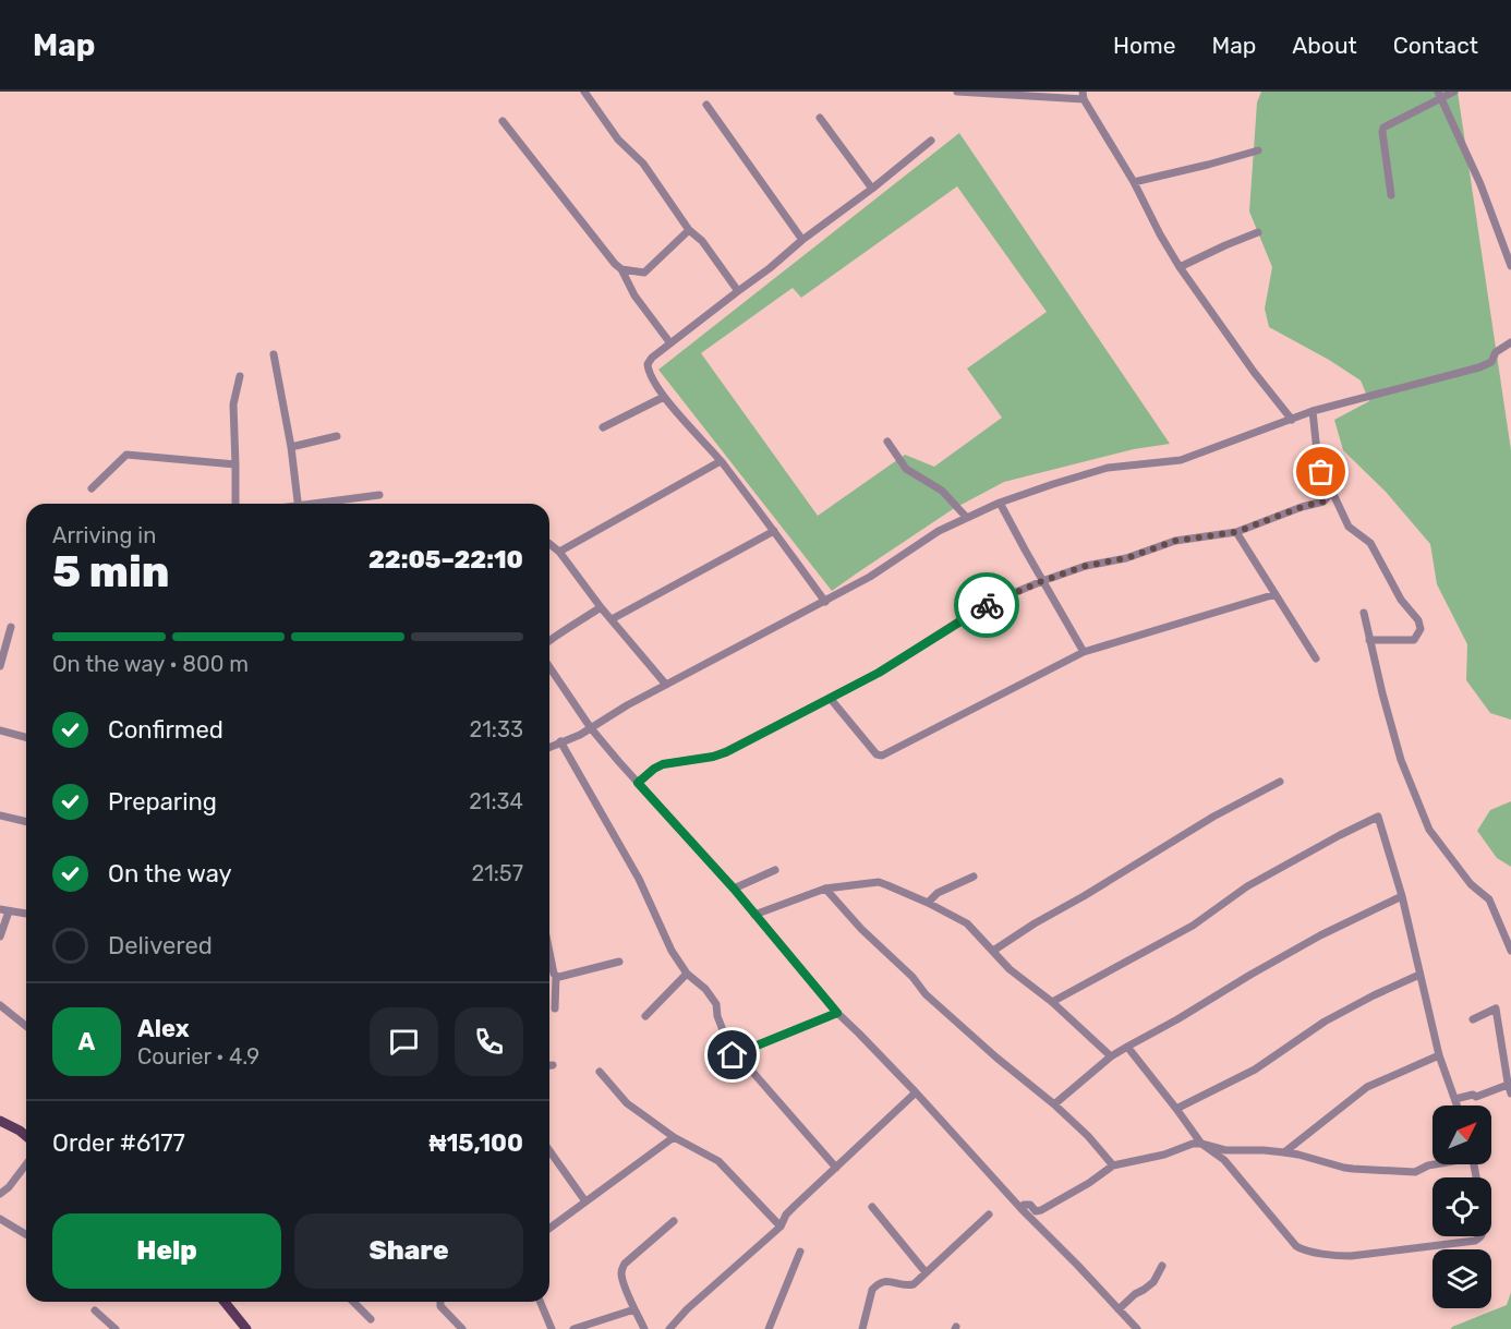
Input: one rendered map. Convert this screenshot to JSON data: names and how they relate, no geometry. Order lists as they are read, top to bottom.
{
  "north": "top right",
  "page": {
    "header": "Map",
    "nav": [
      "Home",
      "Map",
      "About",
      "Contact"
    ],
    "heading": ["5 min", "Arriving in", "22:05–22:10"],
    "panel": [
      "Alex",
      "Courier · 4.9",
      "Order #6177",
      "₦15,100"
    ],
    "bar": "On the way · 800 m",
    "list": [
      ["Confirmed", "21:33"],
      ["Preparing", "21:34"],
      ["On the way", "21:57"],
      "Delivered"
    ],
    "round": "A",
    "buttons": ["Help", "Share"]
  }
}
